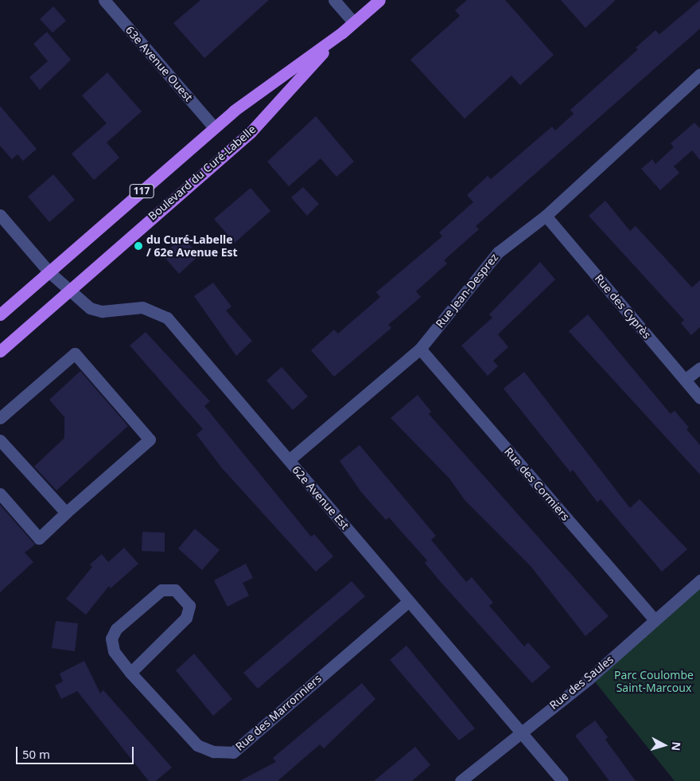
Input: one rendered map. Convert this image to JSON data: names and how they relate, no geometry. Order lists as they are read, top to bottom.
{
  "streets": {
    "main road": ["Boulevard du Curé-Labelle", "117"],
    "street": [
      "63e Avenue Ouest",
      "Rue Jean-Desprez",
      "Rue des Cyprès",
      "Rue des Cormiers",
      "62e Avenue Est",
      "Rue des Saules",
      "Rue des Marronniers"
    ]
  },
  "crossings": [
    ["63e Avenue Ouest", "Boulevard du Curé-Labelle"],
    ["Boulevard du Curé-Labelle", "62e Avenue Est"],
    ["Rue Jean-Desprez", "Rue des Cyprès"],
    ["Rue Jean-Desprez", "Rue des Cormiers"],
    ["Rue Jean-Desprez", "62e Avenue Est"],
    ["Rue des Cormiers", "Rue des Saules"],
    ["62e Avenue Est", "Rue des Saules"],
    ["62e Avenue Est", "Rue des Marronniers"]
  ],
  "parks": ["Parc Coulombe Saint-Marcoux"],
  "places": ["du Curé-Labelle / 62e Avenue Est"],
  "scale_bar": "50 m",
  "north": "right"
}
